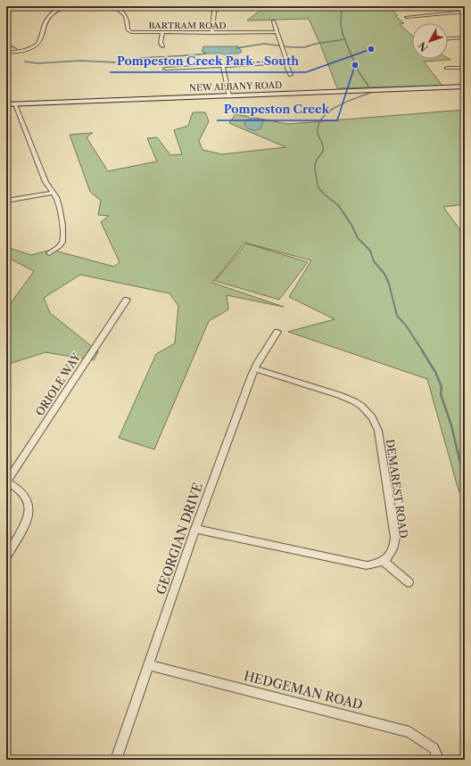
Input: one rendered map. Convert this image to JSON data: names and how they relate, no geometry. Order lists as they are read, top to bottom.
{
  "streets": {
    "main road": ["NEW ALBANY ROAD"],
    "street": [
      "BARTRAM ROAD",
      "ORIOLE WAY",
      "DEMAREST ROAD",
      "GEORGIAN DRIVE",
      "HEDGEMAN ROAD"
    ]
  },
  "crossings": [
    ["DEMAREST ROAD", "GEORGIAN DRIVE"],
    ["GEORGIAN DRIVE", "HEDGEMAN ROAD"]
  ],
  "places": ["Pompeston Creek Park - South", "Pompeston Creek"],
  "north": "bottom left"
}
